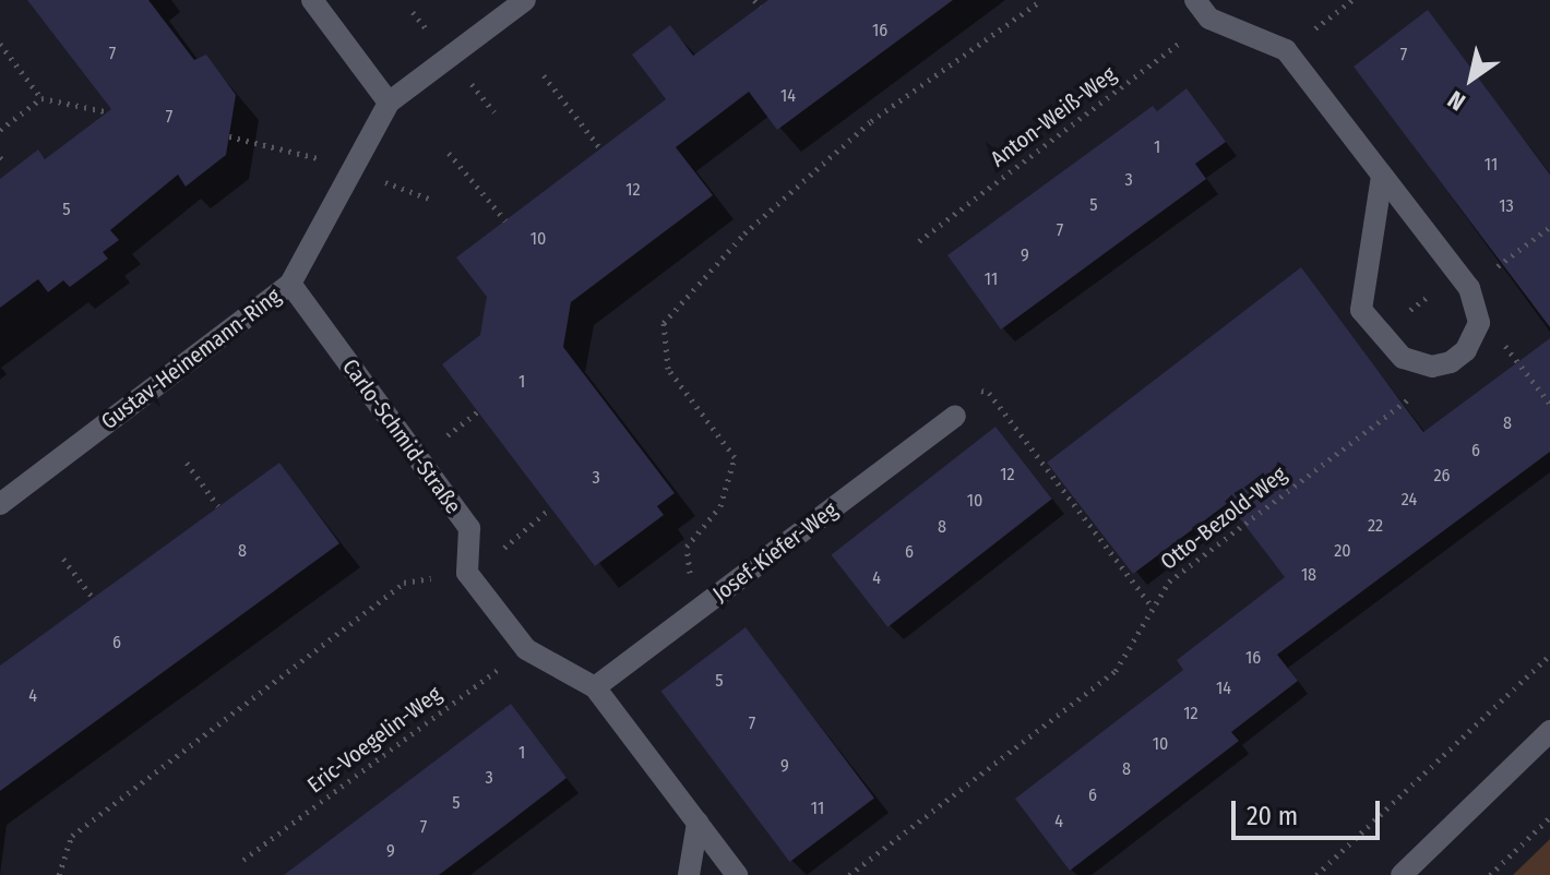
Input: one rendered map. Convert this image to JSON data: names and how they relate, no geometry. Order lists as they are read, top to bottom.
{
  "streets": {
    "street": ["Gustav-Heinemann-Ring", "Carlo-Schmid-Straße", "Josef-Kiefer-Weg"],
    "path": ["Anton-Weiß-Weg", "Otto-Bezold-Weg", "Eric-Voegelin-Weg"]
  },
  "crossings": [
    ["Gustav-Heinemann-Ring", "Carlo-Schmid-Straße"],
    ["Carlo-Schmid-Straße", "Josef-Kiefer-Weg"],
    ["Carlo-Schmid-Straße", "Eric-Voegelin-Weg"]
  ],
  "house_numbers": [
    "16",
    "7",
    "7",
    "14",
    "7",
    "1",
    "11",
    "3",
    "12",
    "5",
    "13",
    "5",
    "7",
    "10",
    "9",
    "11",
    "1",
    "8",
    "6",
    "12",
    "26",
    "3",
    "24",
    "10",
    "22",
    "8",
    "8",
    "20",
    "6",
    "18",
    "4",
    "6",
    "16",
    "5",
    "14",
    "4",
    "12",
    "7",
    "10",
    "1",
    "9",
    "8",
    "3",
    "6",
    "5",
    "11",
    "4",
    "7",
    "9"
  ],
  "scale_bar": "20 m",
  "north": "bottom left"
}
